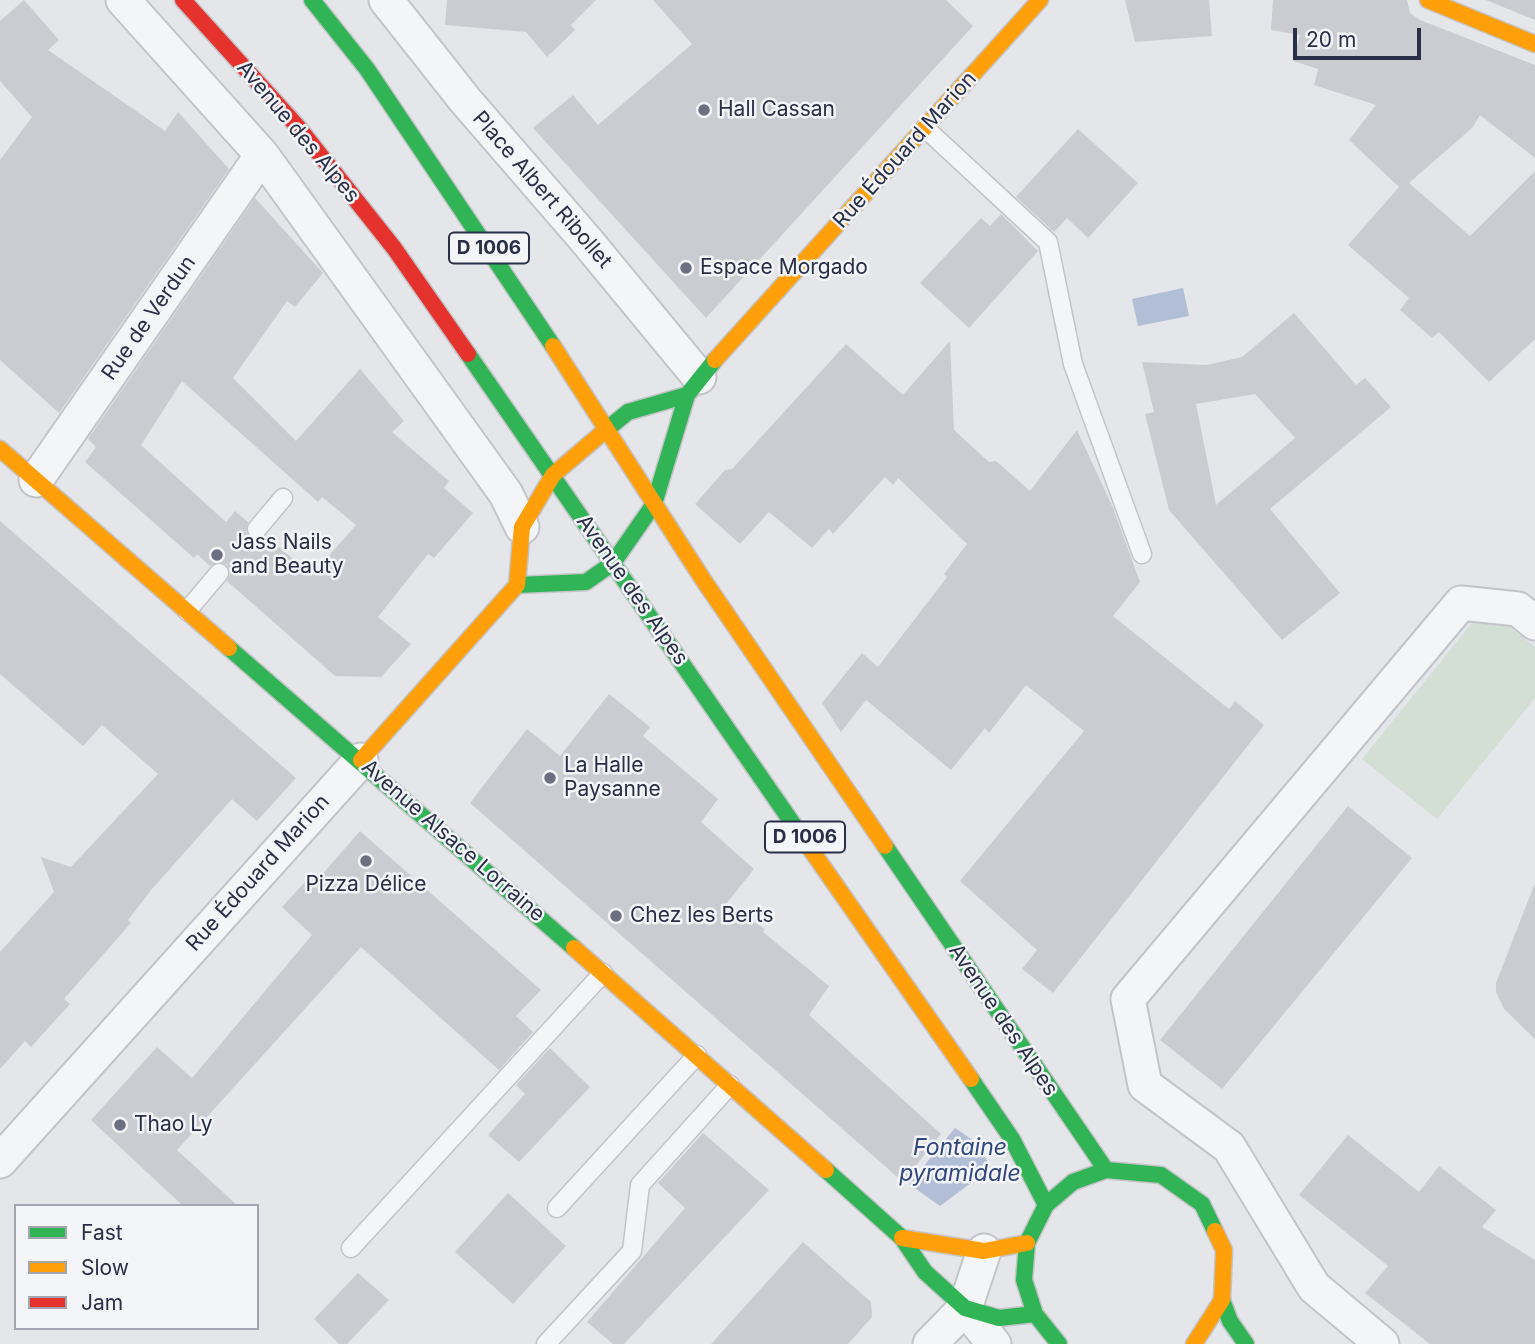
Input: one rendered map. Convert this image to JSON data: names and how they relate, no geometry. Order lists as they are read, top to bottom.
{
  "streets": {
    "main road": [
      "Avenue des Alpes",
      "Rue Édouard Marion",
      "D 1006",
      "Avenue Alsace Lorraine"
    ],
    "street": ["Place Albert Ribollet", "Rue de Verdun"]
  },
  "crossings": [
    ["Avenue des Alpes", "Rue Édouard Marion"],
    ["Avenue des Alpes", "Rue de Verdun"],
    ["Rue Édouard Marion", "Place Albert Ribollet"],
    ["Rue Édouard Marion", "Avenue Alsace Lorraine"],
    ["Rue de Verdun", "Avenue Alsace Lorraine"]
  ],
  "water": ["Fontaine pyramidale"],
  "places": [
    "Hall Cassan",
    "Espace Morgado",
    "Jass Nails and Beauty",
    "La Halle Paysanne",
    "Pizza Délice",
    "Chez les Berts",
    "Thao Ly"
  ],
  "legend": ["Fast", "Slow", "Jam"],
  "scale_bar": "20 m"
}
